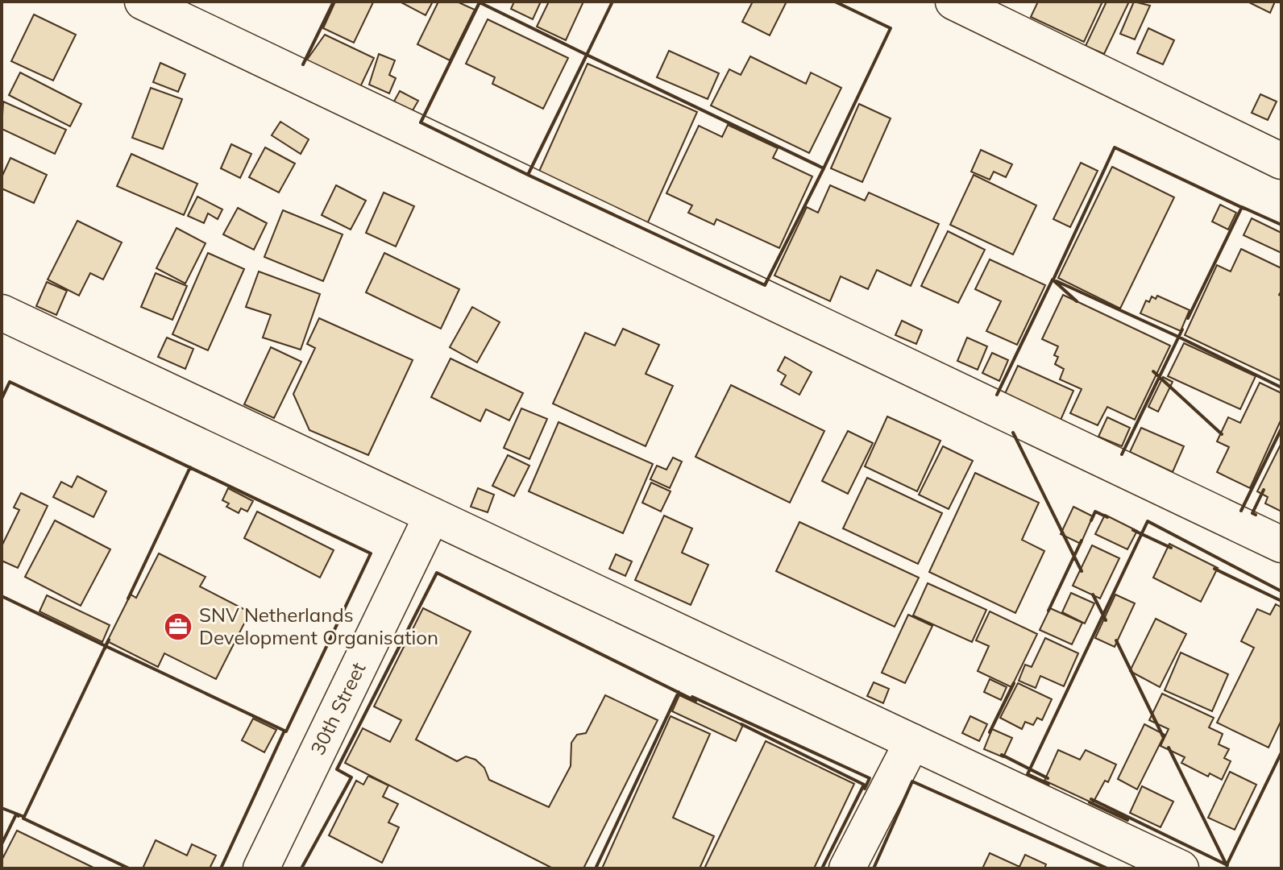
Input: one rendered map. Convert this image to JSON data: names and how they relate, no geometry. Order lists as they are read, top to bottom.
{
  "streets": {
    "street": ["30th Street"]
  },
  "places": {
    "office": ["SNV Netherlands Development Organisation"]
  }
}
